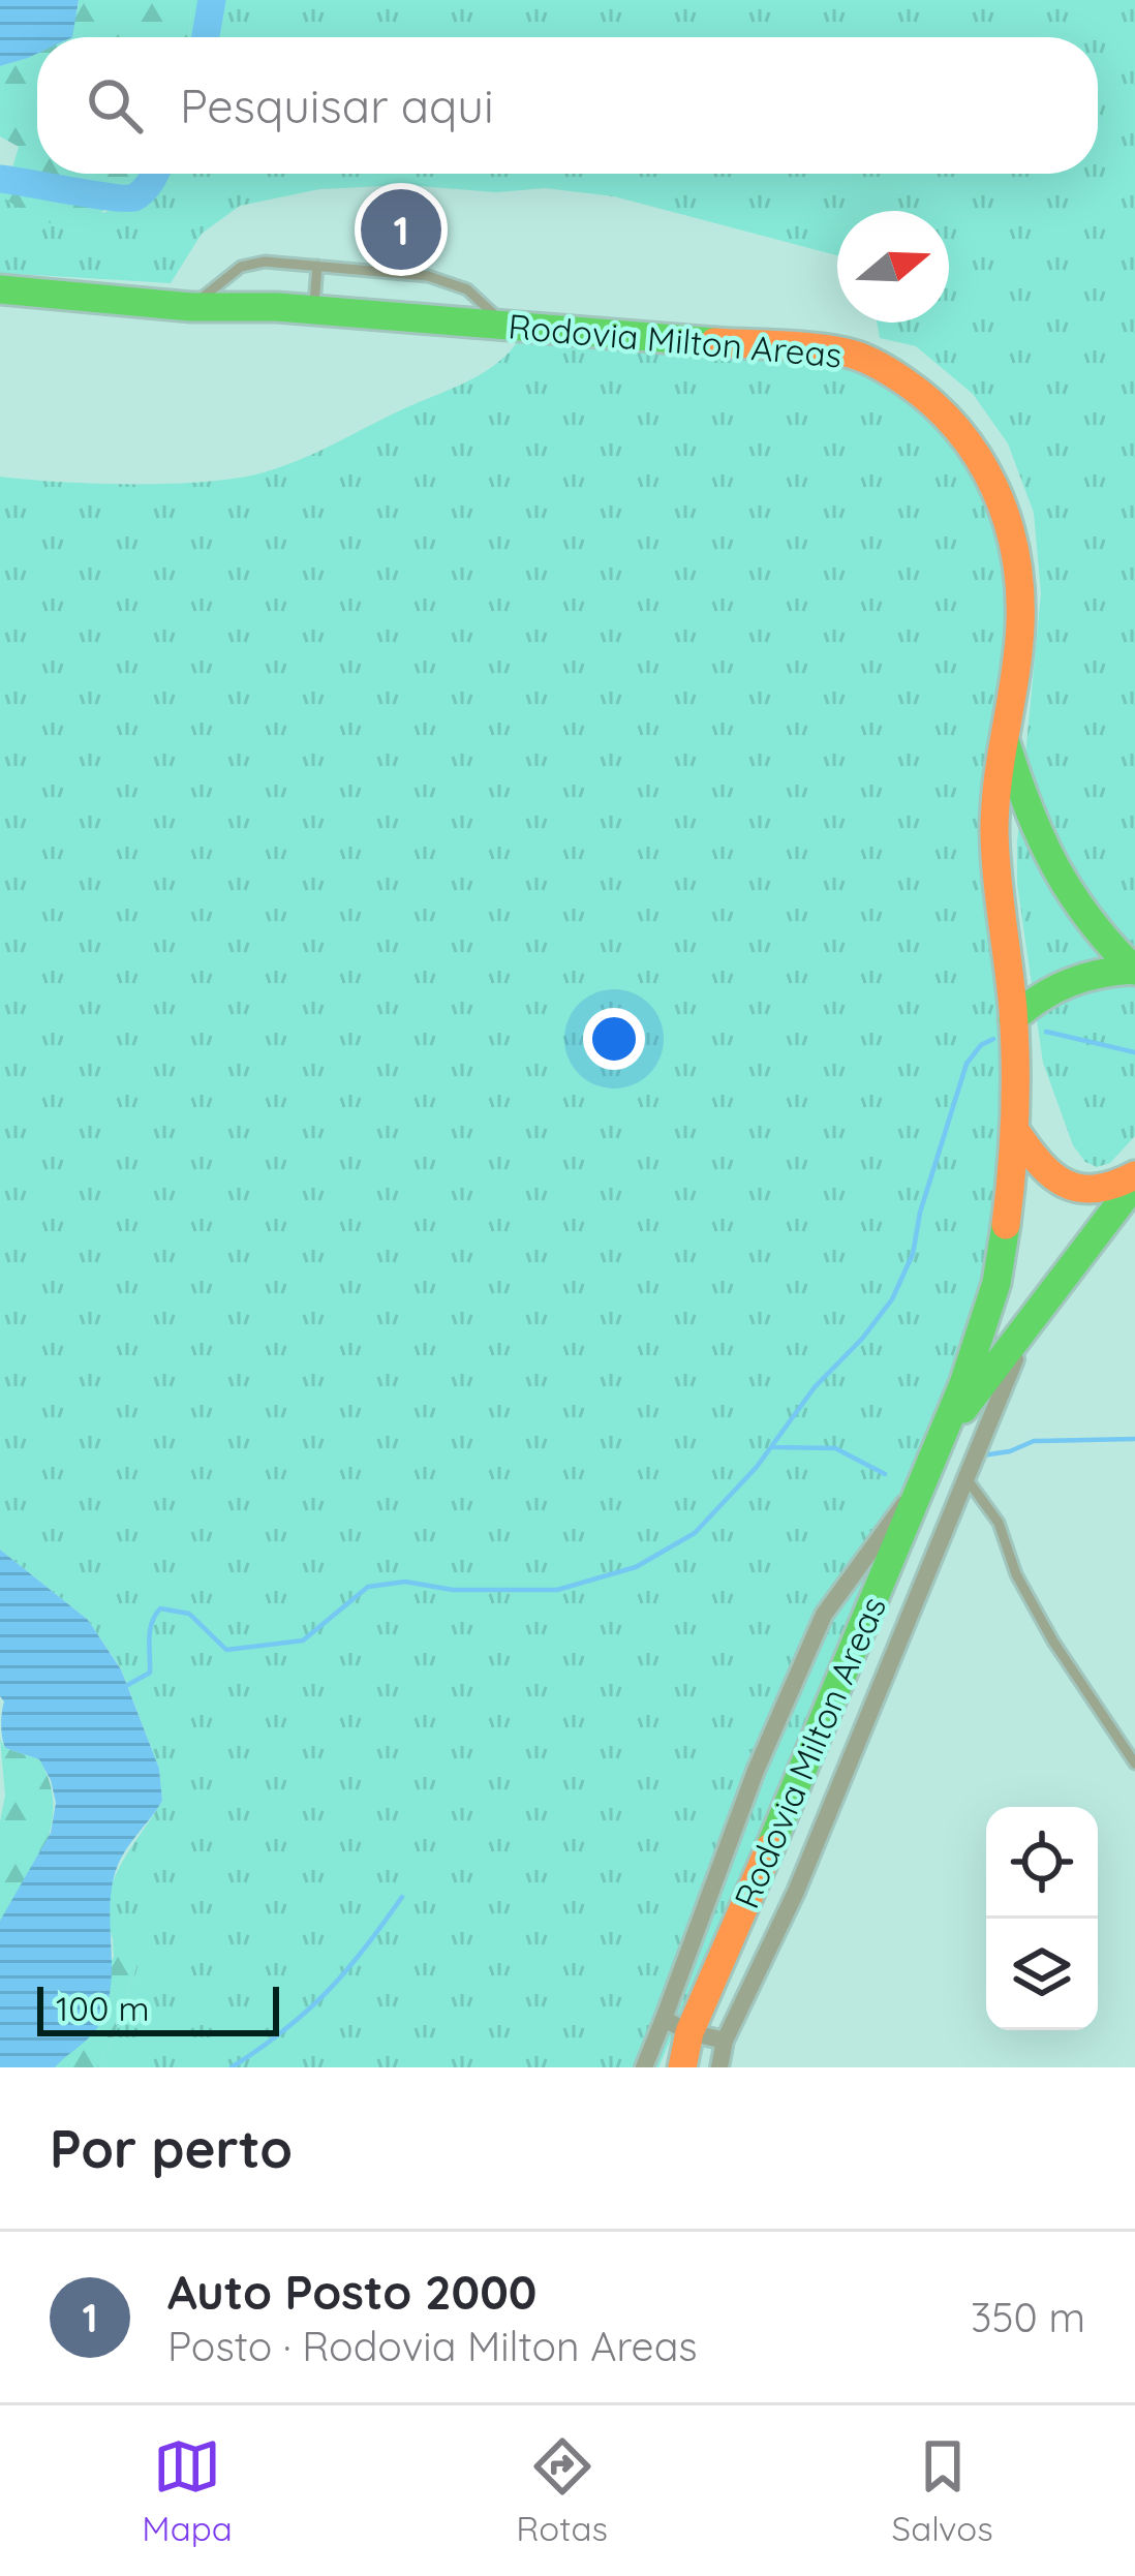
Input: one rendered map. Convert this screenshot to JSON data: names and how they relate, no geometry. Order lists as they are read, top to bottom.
{
  "streets": {
    "main road": ["Rodovia Milton Areas"]
  },
  "scale_bar": "100 m",
  "north": "right",
  "page": {
    "search": "Pesquisar aqui",
    "pins": "1",
    "scale": "100 m",
    "heading": "Por perto",
    "list": [
      {
        "mark": "1",
        "name": "Auto Posto 2000",
        "note": "Posto · Rodovia Milton Areas",
        "value": "350 m"
      }
    ],
    "nav": ["Mapa", "Rotas", "Salvos"]
  }
}
